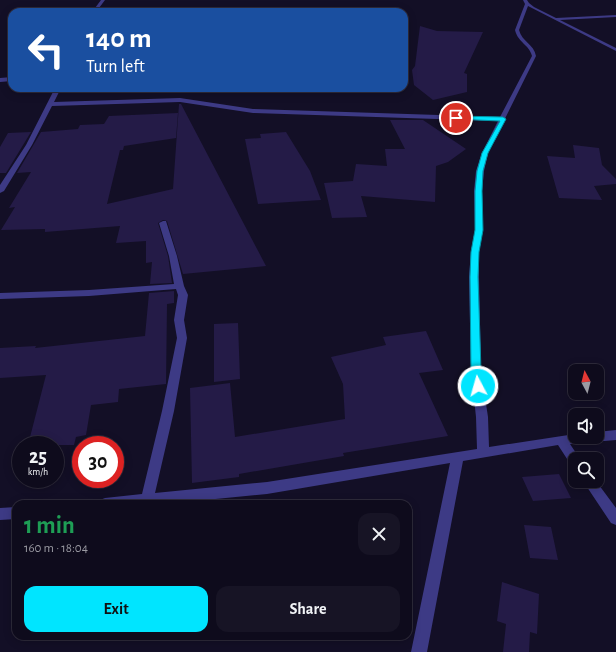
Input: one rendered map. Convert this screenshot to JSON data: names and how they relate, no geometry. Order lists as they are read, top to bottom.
{
  "north": "top",
  "page": {
    "turn": ["140 m", "Turn left"],
    "speed": "25 km/h",
    "limit": "30",
    "heading": ["1 min", "160 m · 18:04"],
    "buttons": ["Exit", "Share"]
  }
}
